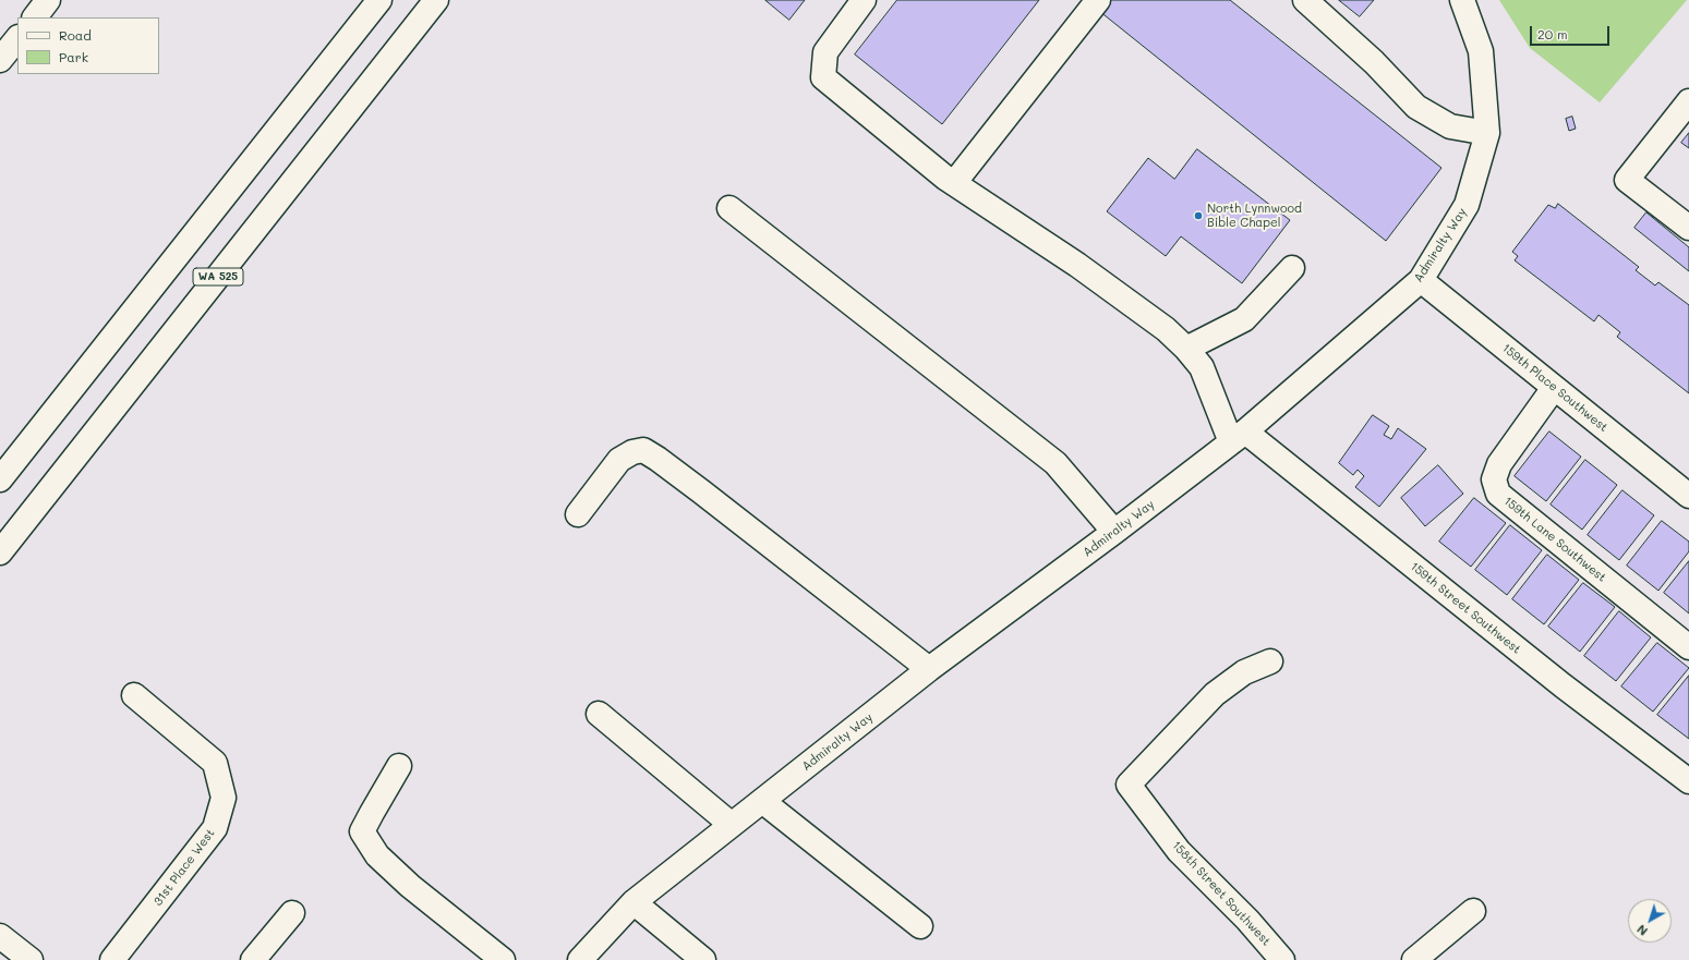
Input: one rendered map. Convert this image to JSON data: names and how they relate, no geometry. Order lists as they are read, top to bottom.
{
  "streets": {
    "main road": [
      "Admiralty Way",
      "WA 525",
      "159th Place Southwest",
      "159th Lane Southwest",
      "159th Street Southwest",
      "31st Place West",
      "158th Street Southwest"
    ]
  },
  "crossings": [
    ["Admiralty Way", "159th Place Southwest"],
    ["Admiralty Way", "159th Street Southwest"],
    ["159th Place Southwest", "159th Lane Southwest"]
  ],
  "places": ["North Lynnwood Bible Chapel"],
  "legend": ["Road", "Park"],
  "scale_bar": "20 m",
  "north": "bottom left"
}
